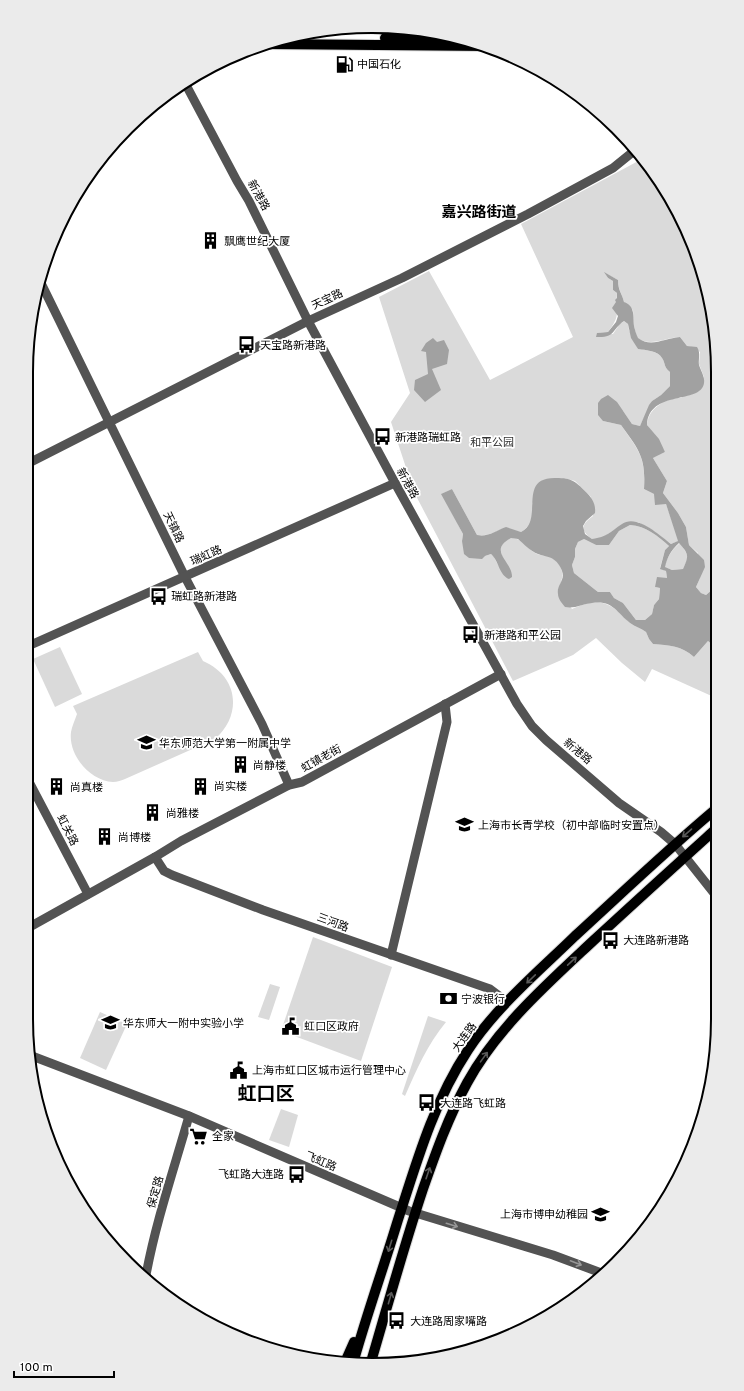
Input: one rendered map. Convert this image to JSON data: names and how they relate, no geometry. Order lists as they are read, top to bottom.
{
  "streets": {
    "main road": ["大连路"],
    "street": [
      "新港路",
      "天宝路",
      "天镇路",
      "瑞虹路",
      "虹镇老街",
      "虹关路",
      "三河路",
      "飞虹路",
      "保定路"
    ]
  },
  "crossings": [
    ["新港路", "天宝路"],
    ["新港路", "瑞虹路"],
    ["新港路", "虹镇老街"],
    ["新港路", "大连路"],
    ["天宝路", "天镇路"],
    ["天镇路", "瑞虹路"],
    ["天镇路", "虹镇老街"],
    ["虹镇老街", "虹关路"],
    ["虹镇老街", "三河路"],
    ["三河路", "大连路"],
    ["大连路", "飞虹路"],
    ["飞虹路", "保定路"]
  ],
  "districts": ["嘉兴路街道", "虹口区"],
  "parks": ["和平公园"],
  "places": {
    "fuel station": ["中国石化"],
    "building": [
      "飘鹰世纪大厦",
      "尚静楼",
      "尚实楼",
      "尚真楼",
      "尚雅楼",
      "尚博楼"
    ],
    "bus stop": [
      "天宝路新港路",
      "新港路瑞虹路",
      "瑞虹路新港路",
      "新港路和平公园",
      "大连路新港路",
      "大连路飞虹路",
      "飞虹路大连路",
      "大连路周家嘴路"
    ],
    "school or university": [
      "华东师范大学第一附属中学",
      "上海市长青学校（初中部临时安置点）",
      "华东师大一附中实验小学",
      "上海市博申幼稚园"
    ],
    "bank": ["宁波银行"],
    "public building": ["虹口区政府", "上海市虹口区城市运行管理中心"],
    "supermarket": ["全家"]
  },
  "scale_bar": "100 m"
}
